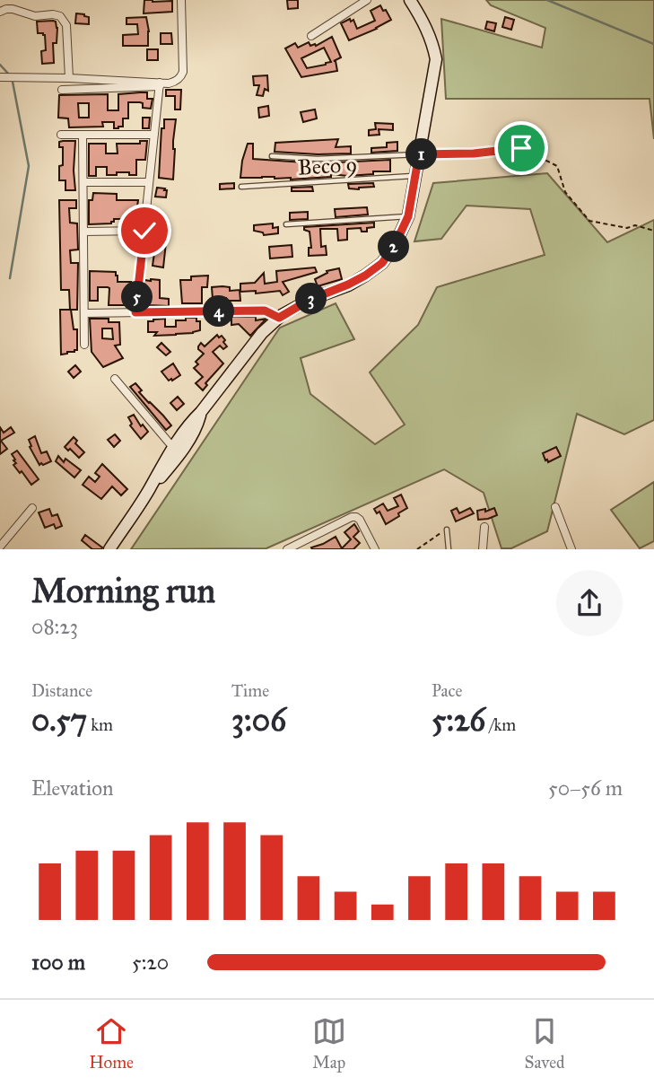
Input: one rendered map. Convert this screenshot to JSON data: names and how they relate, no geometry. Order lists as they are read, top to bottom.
{
  "streets": {
    "lane": ["Beco 9"]
  },
  "page": {
    "pins": [
      "1",
      "2",
      "5",
      "3",
      "4"
    ],
    "heading": ["Morning run", "08:23"],
    "stats": [
      ["Distance", "0.57 km"],
      ["Time", "3:06"],
      ["Pace", "5:26 /km"]
    ],
    "chart": ["Elevation", "50–56 m"],
    "list": [
      {
        "name": "100 m",
        "note": "5:20"
      }
    ],
    "tabs": ["Home", "Map", "Saved"]
  }
}
